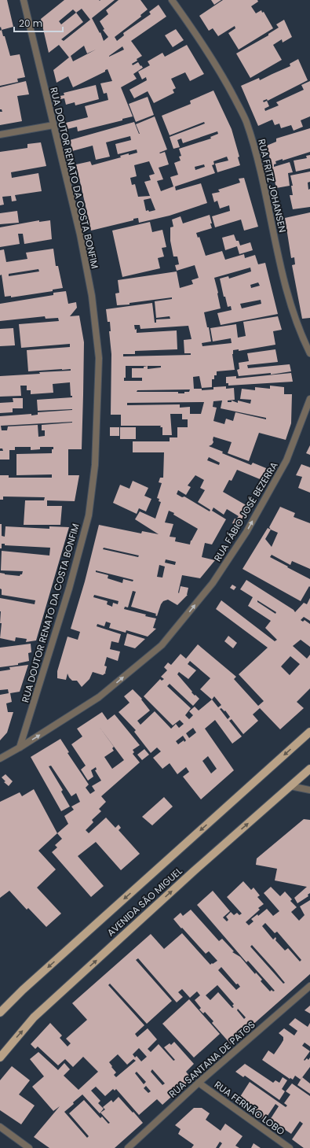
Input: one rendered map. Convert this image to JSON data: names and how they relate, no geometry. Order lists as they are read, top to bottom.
{
  "streets": {
    "main road": ["AVENIDA SÃO MIGUEL"],
    "street": [
      "RUA DOUTOR RENATO DA COSTA BONFIM",
      "RUA FRITZ JOHANSEN",
      "RUA FÁBIO JOSÉ BEZERRA",
      "RUA SANTANA DE PATOS",
      "RUA FERNÃO LOBO"
    ]
  },
  "crossings": [
    ["RUA DOUTOR RENATO DA COSTA BONFIM", "RUA FÁBIO JOSÉ BEZERRA"],
    ["RUA SANTANA DE PATOS", "RUA FERNÃO LOBO"]
  ],
  "one_way": ["RUA FÁBIO JOSÉ BEZERRA"],
  "scale_bar": "20 m"
}
